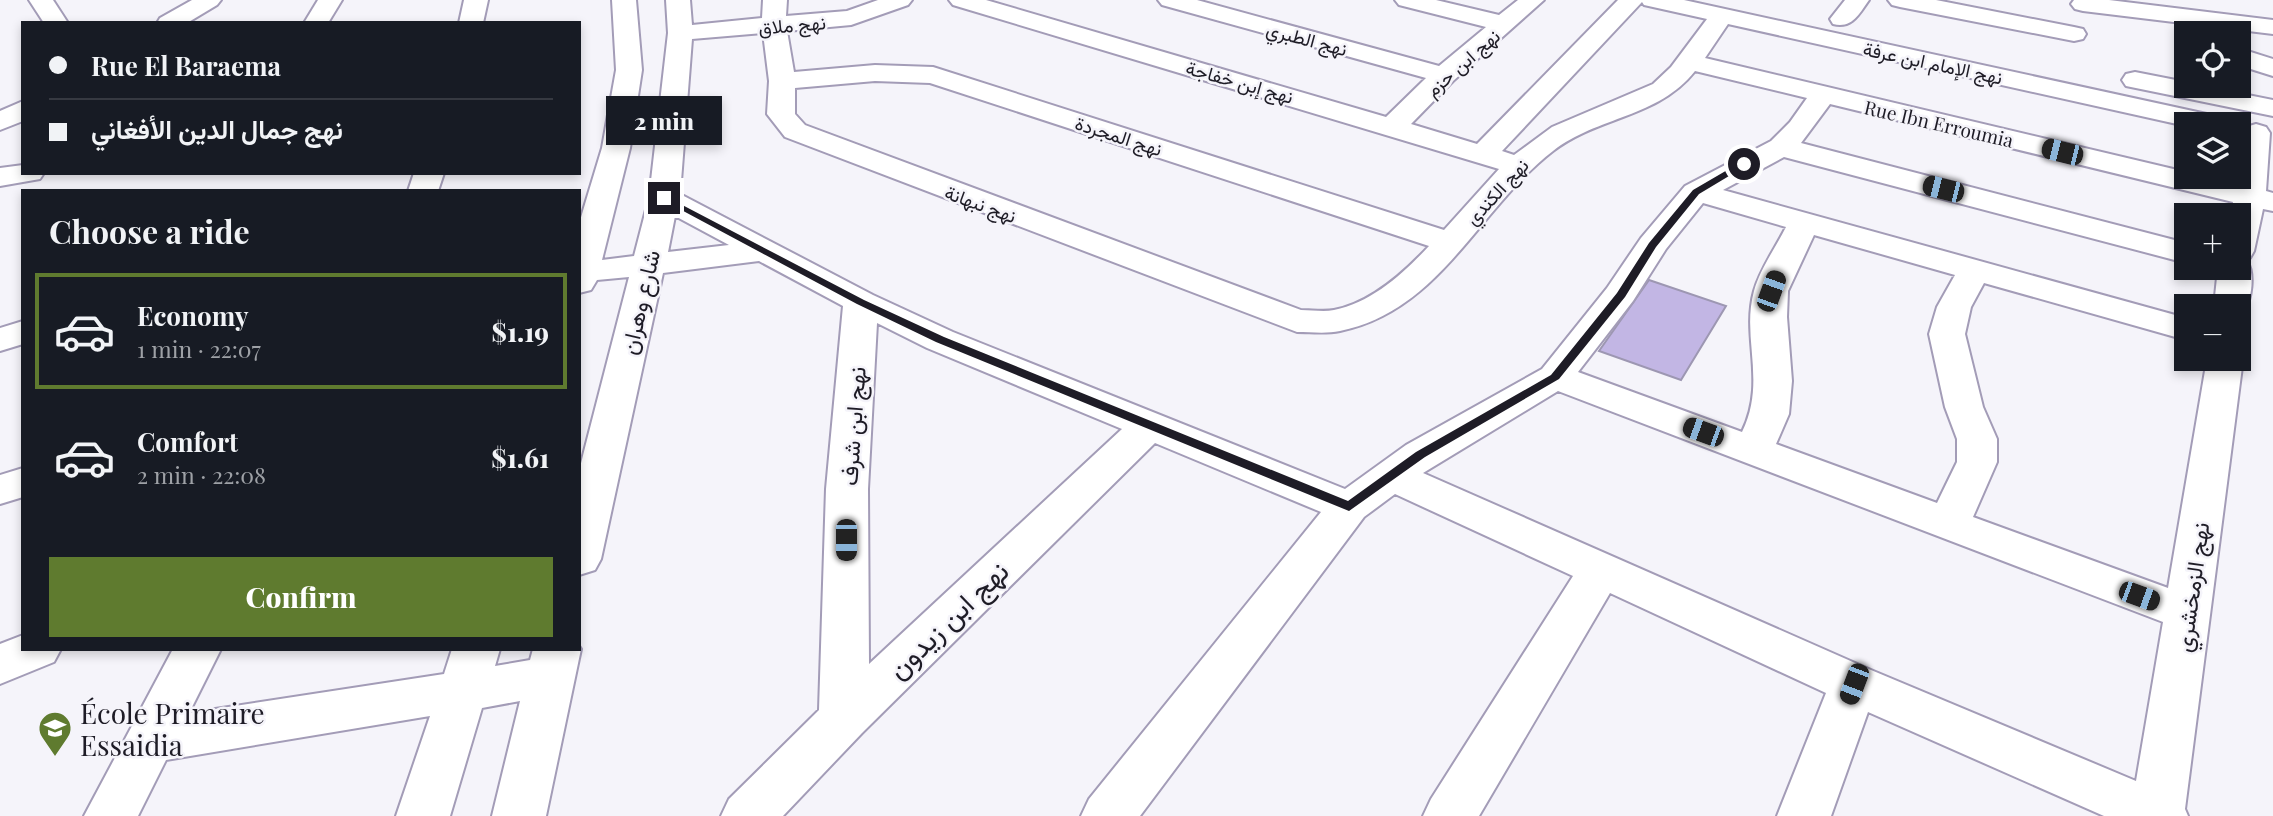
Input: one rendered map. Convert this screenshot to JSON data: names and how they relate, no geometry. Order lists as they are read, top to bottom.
{
  "streets": {
    "street": [
      "نهج ملاق",
      "نهج الطبري",
      "نهج ابن حزم",
      "نهج الإمام ابن عرفة",
      "نهج إبن خفاجة",
      "Rue Ibn Erroumia",
      "نهج المجردة",
      "نهج الكندي",
      "نهج نبهانة",
      "شارع وهران",
      "نهج ابن شرف",
      "نهج الزمخشري",
      "نهج ابن زيدون"
    ]
  },
  "crossings": [
    ["نهج ملاق", "نهج نبهانة"],
    ["نهج ملاق", "شارع وهران"],
    ["نهج الطبري", "نهج ابن حزم"],
    ["نهج ابن حزم", "نهج إبن خفاجة"],
    ["نهج الإمام ابن عرفة", "نهج الكندي"],
    ["نهج إبن خفاجة", "نهج الكندي"],
    ["Rue Ibn Erroumia", "نهج الكندي"],
    ["نهج المجردة", "نهج الكندي"],
    ["نهج المجردة", "نهج نبهانة"],
    ["نهج الكندي", "نهج نبهانة"],
    ["نهج ابن شرف", "نهج ابن زيدون"]
  ],
  "places": {
    "school or university": ["École Primaire Essaidia"]
  },
  "page": {
    "map_buttons": ["+", "−"],
    "banner": ["Rue El Baraema", "نهج جمال الدين الأفغاني"],
    "bubble": "2 min",
    "heading": "Choose a ride",
    "list": [
      {
        "name": "Economy",
        "note": "1 min · 22:07",
        "value": "$1.19"
      },
      {
        "name": "Comfort",
        "note": "2 min · 22:08",
        "value": "$1.61"
      }
    ],
    "buttons": "Confirm"
  }
}
